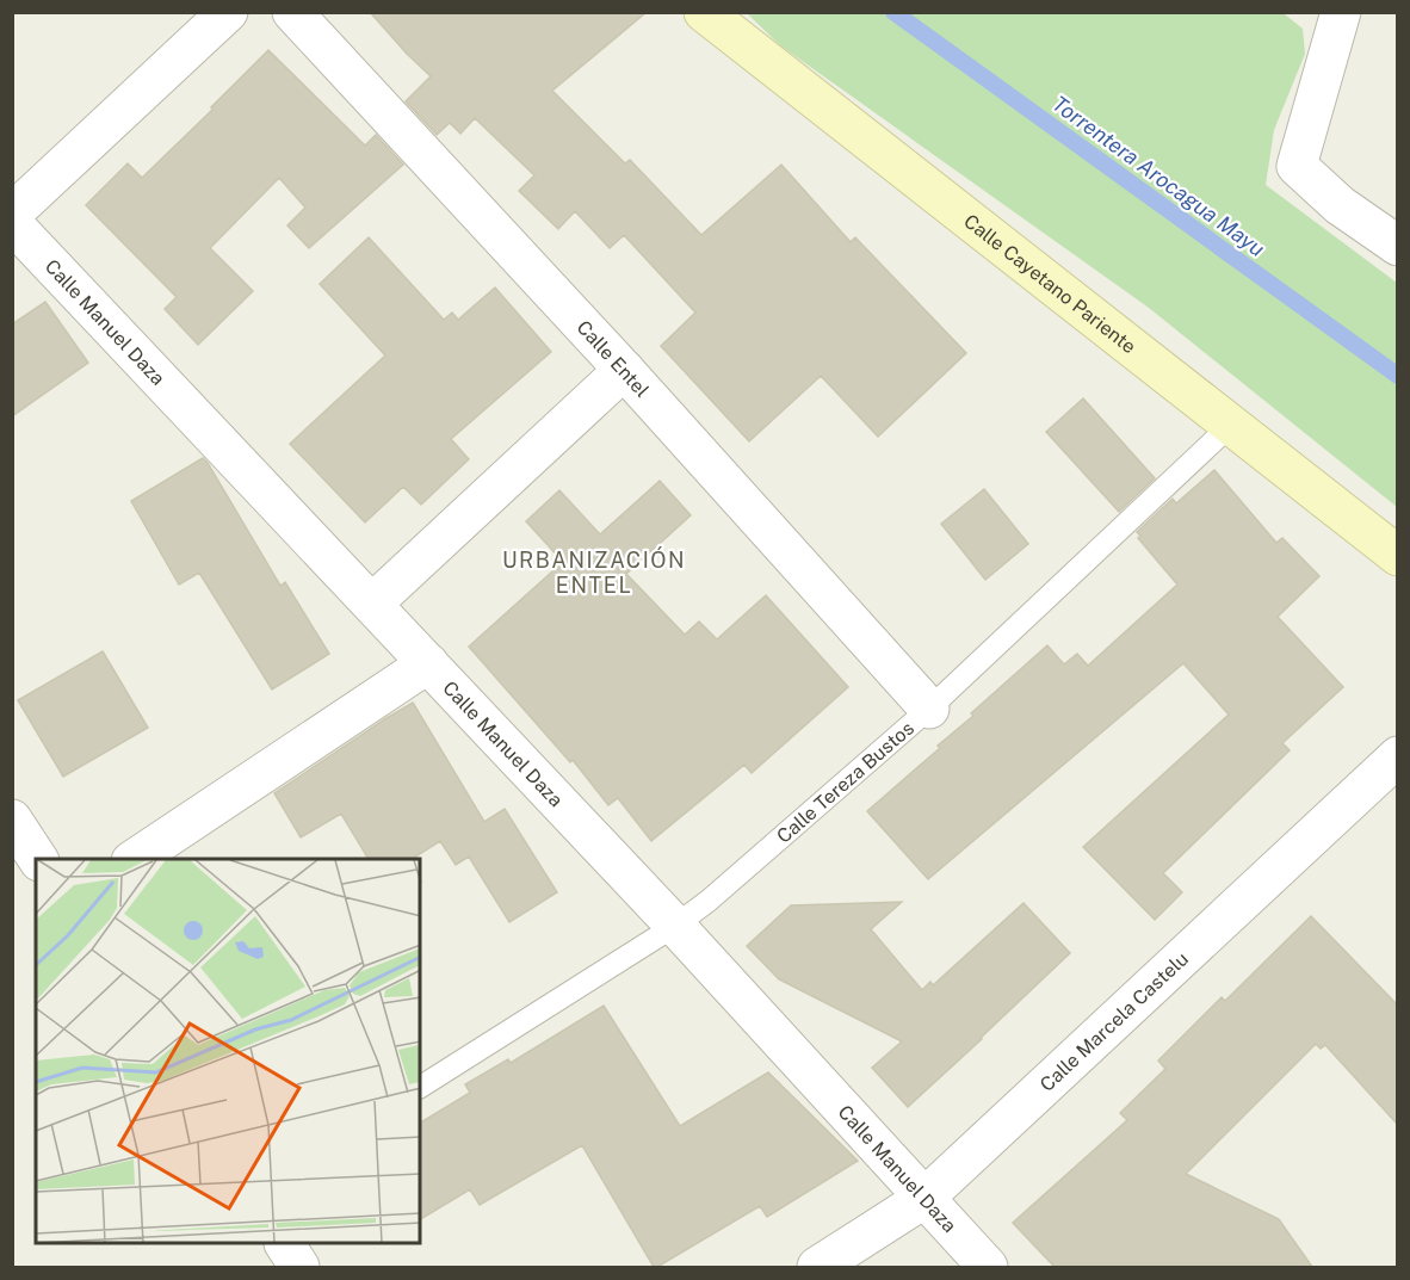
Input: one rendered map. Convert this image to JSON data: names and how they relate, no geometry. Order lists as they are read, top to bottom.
{
  "streets": {
    "street": [
      "Calle Cayetano Pariente",
      "Calle Manuel Daza",
      "Calle Entel",
      "Calle Marcela Castelu"
    ],
    "lane": ["Calle Tereza Bustos"]
  },
  "crossings": [
    ["Calle Cayetano Pariente", "Calle Tereza Bustos"],
    ["Calle Manuel Daza", "Calle Tereza Bustos"],
    ["Calle Manuel Daza", "Calle Marcela Castelu"],
    ["Calle Entel", "Calle Tereza Bustos"]
  ],
  "districts": ["URBANIZACIÓN ENTEL"],
  "water": ["Torrentera Arocagua Mayu"]
}
